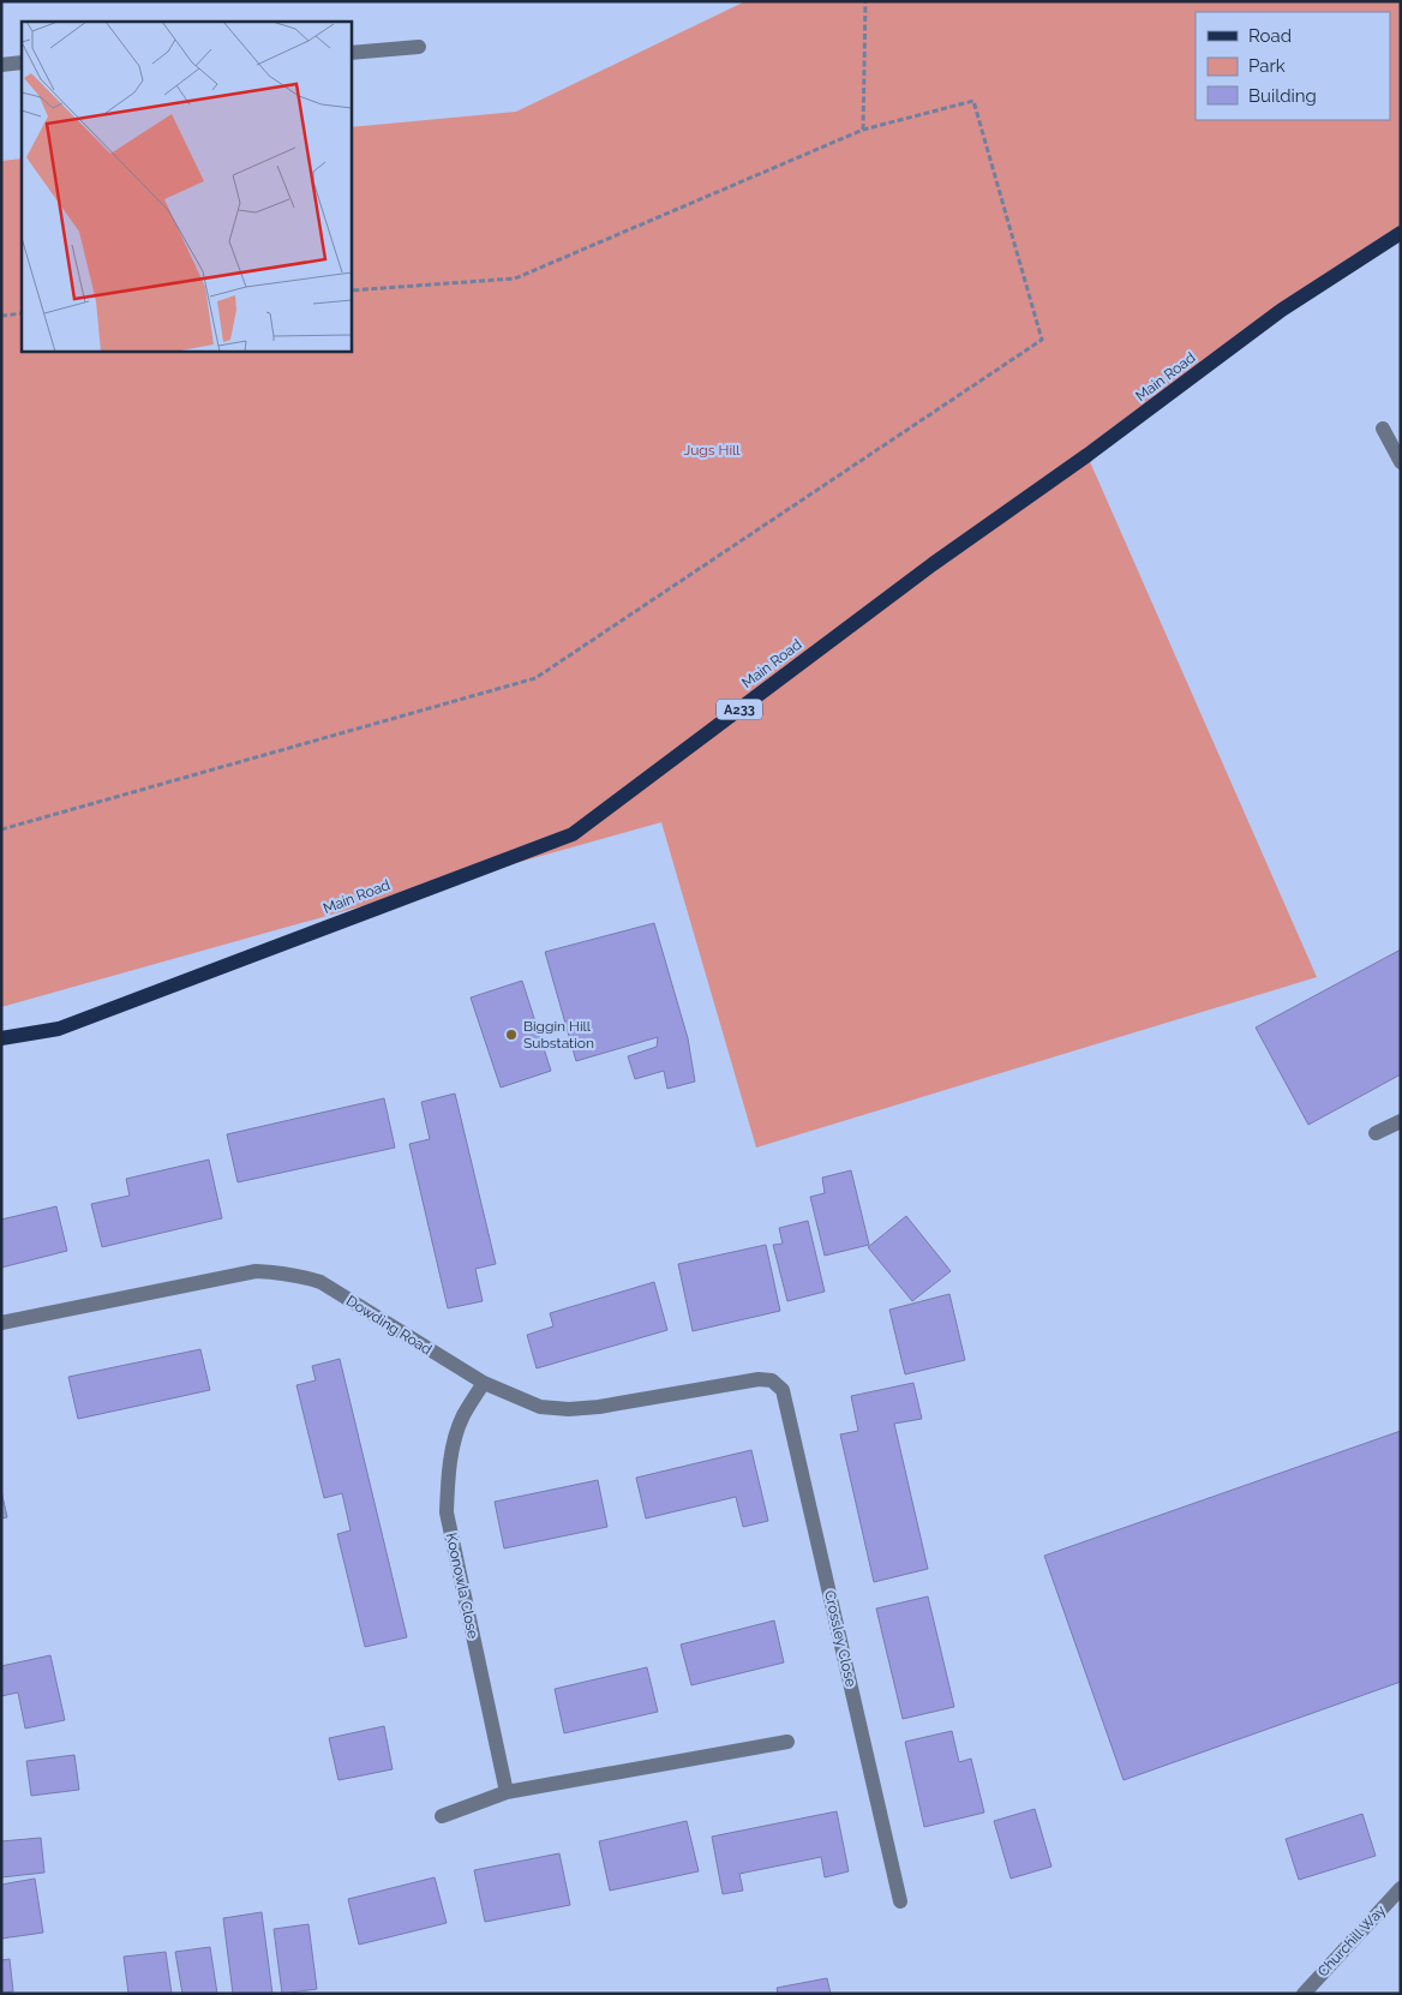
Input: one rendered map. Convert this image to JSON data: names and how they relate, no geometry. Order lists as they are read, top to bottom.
{
  "streets": {
    "main road": ["Main Road", "A233"],
    "street": [
      "Dowding Road",
      "Koonowla Close",
      "Crossley Close",
      "Churchill Way"
    ]
  },
  "crossings": [
    ["Dowding Road", "Koonowla Close"],
    ["Dowding Road", "Crossley Close"]
  ],
  "parks": ["Jugs Hill"],
  "places": ["Biggin Hill Substation"],
  "legend": ["Road", "Park", "Building"]
}
